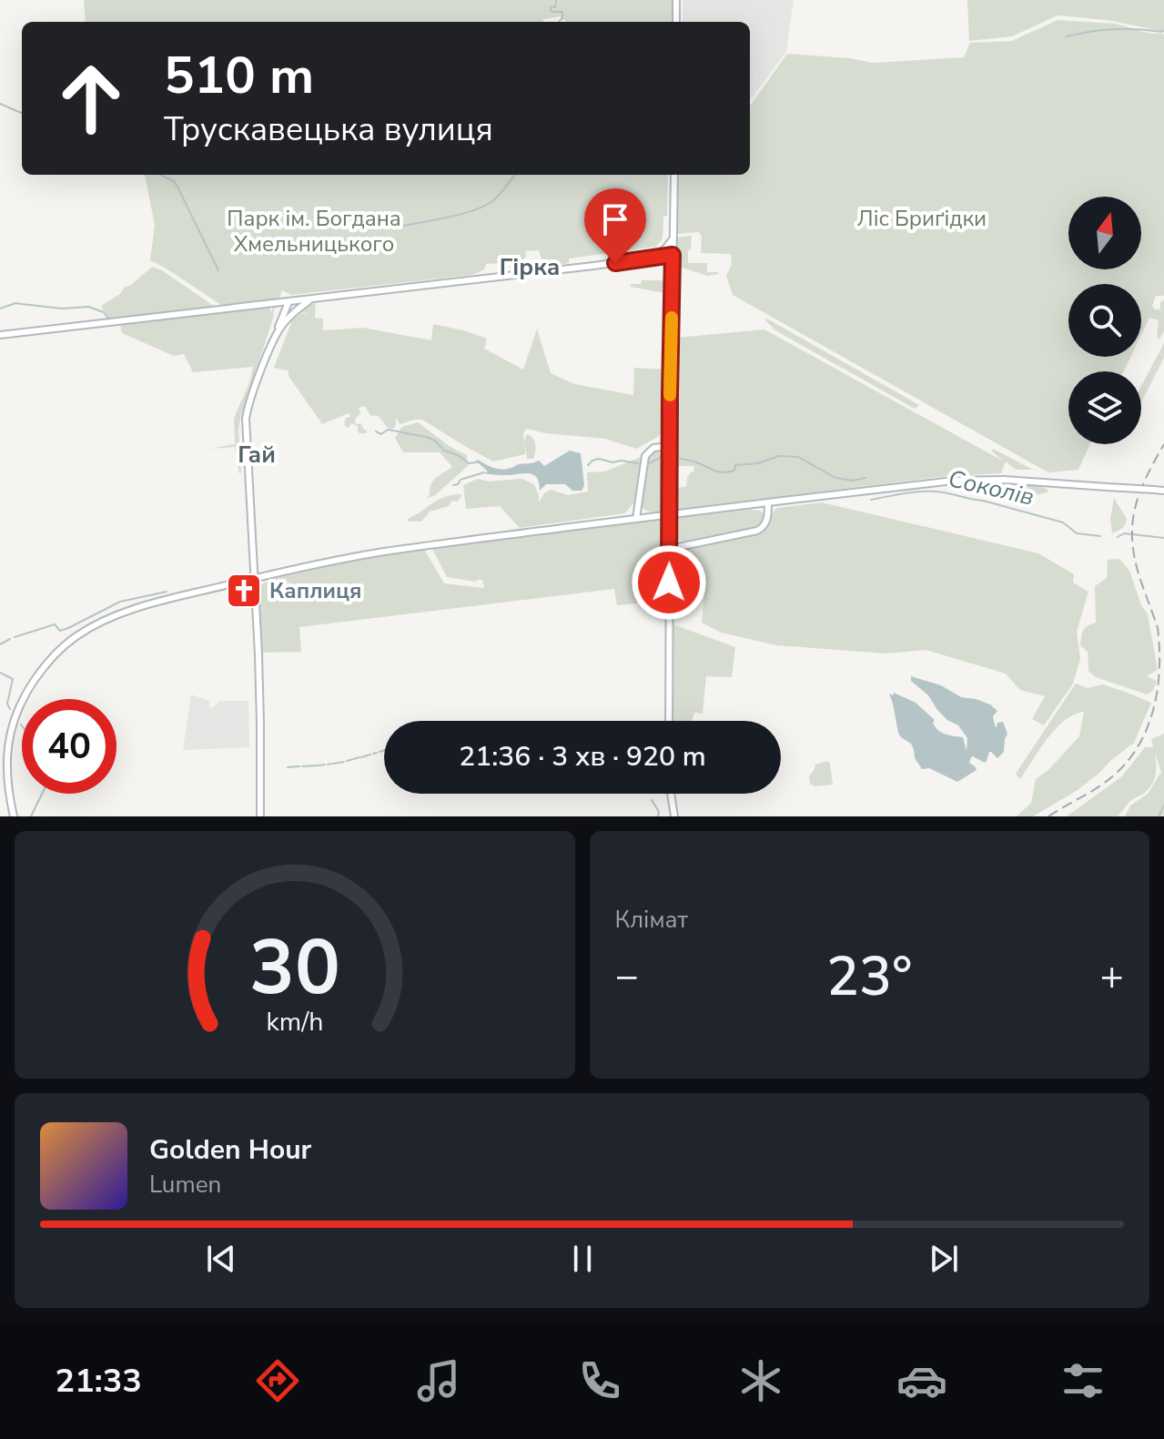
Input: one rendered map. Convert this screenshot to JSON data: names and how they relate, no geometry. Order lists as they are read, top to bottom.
{
  "districts": ["Гірка", "Гай"],
  "water": ["Соколів"],
  "parks": ["Парк ім. Богдана Хмельницького", "Ліс Бриґідки"],
  "places": {
    "church": ["Каплиця"]
  },
  "north": "top",
  "page": {
    "turn": ["510 m", "Трускавецька вулиця"],
    "limit": "40",
    "trip": "21:36 · 3 хв · 920 m",
    "tile": "Клімат",
    "heat": ["−", "23°", "+"],
    "song": ["Golden Hour", "Lumen"],
    "tabs": "21:33",
    "gauge": ["30", "km/h"]
  }
}
